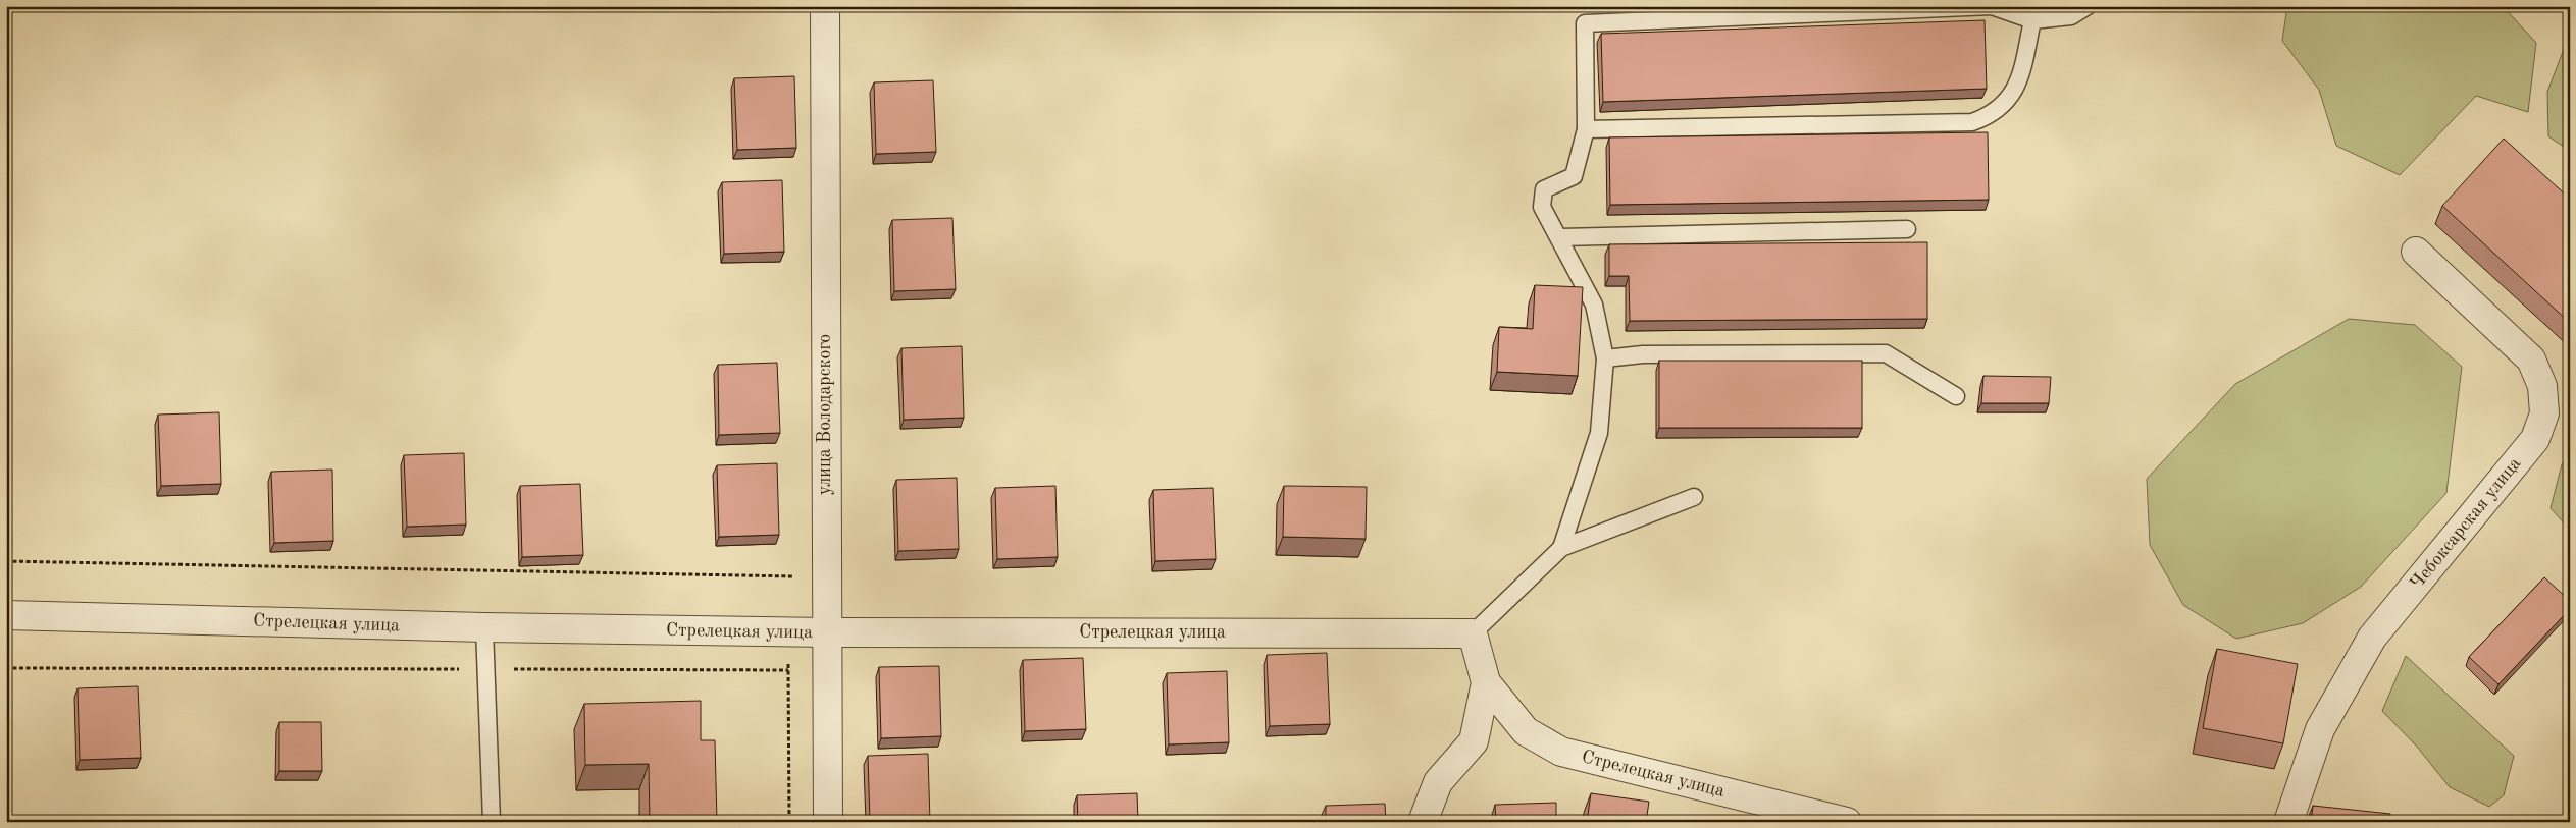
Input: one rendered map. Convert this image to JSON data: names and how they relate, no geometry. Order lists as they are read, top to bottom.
{
  "streets": {
    "street": ["улица Володарского", "Чебоксарская улица", "Стрелецкая улица"]
  },
  "crossings": [
    ["улица Володарского", "Стрелецкая улица"]
  ]
}
